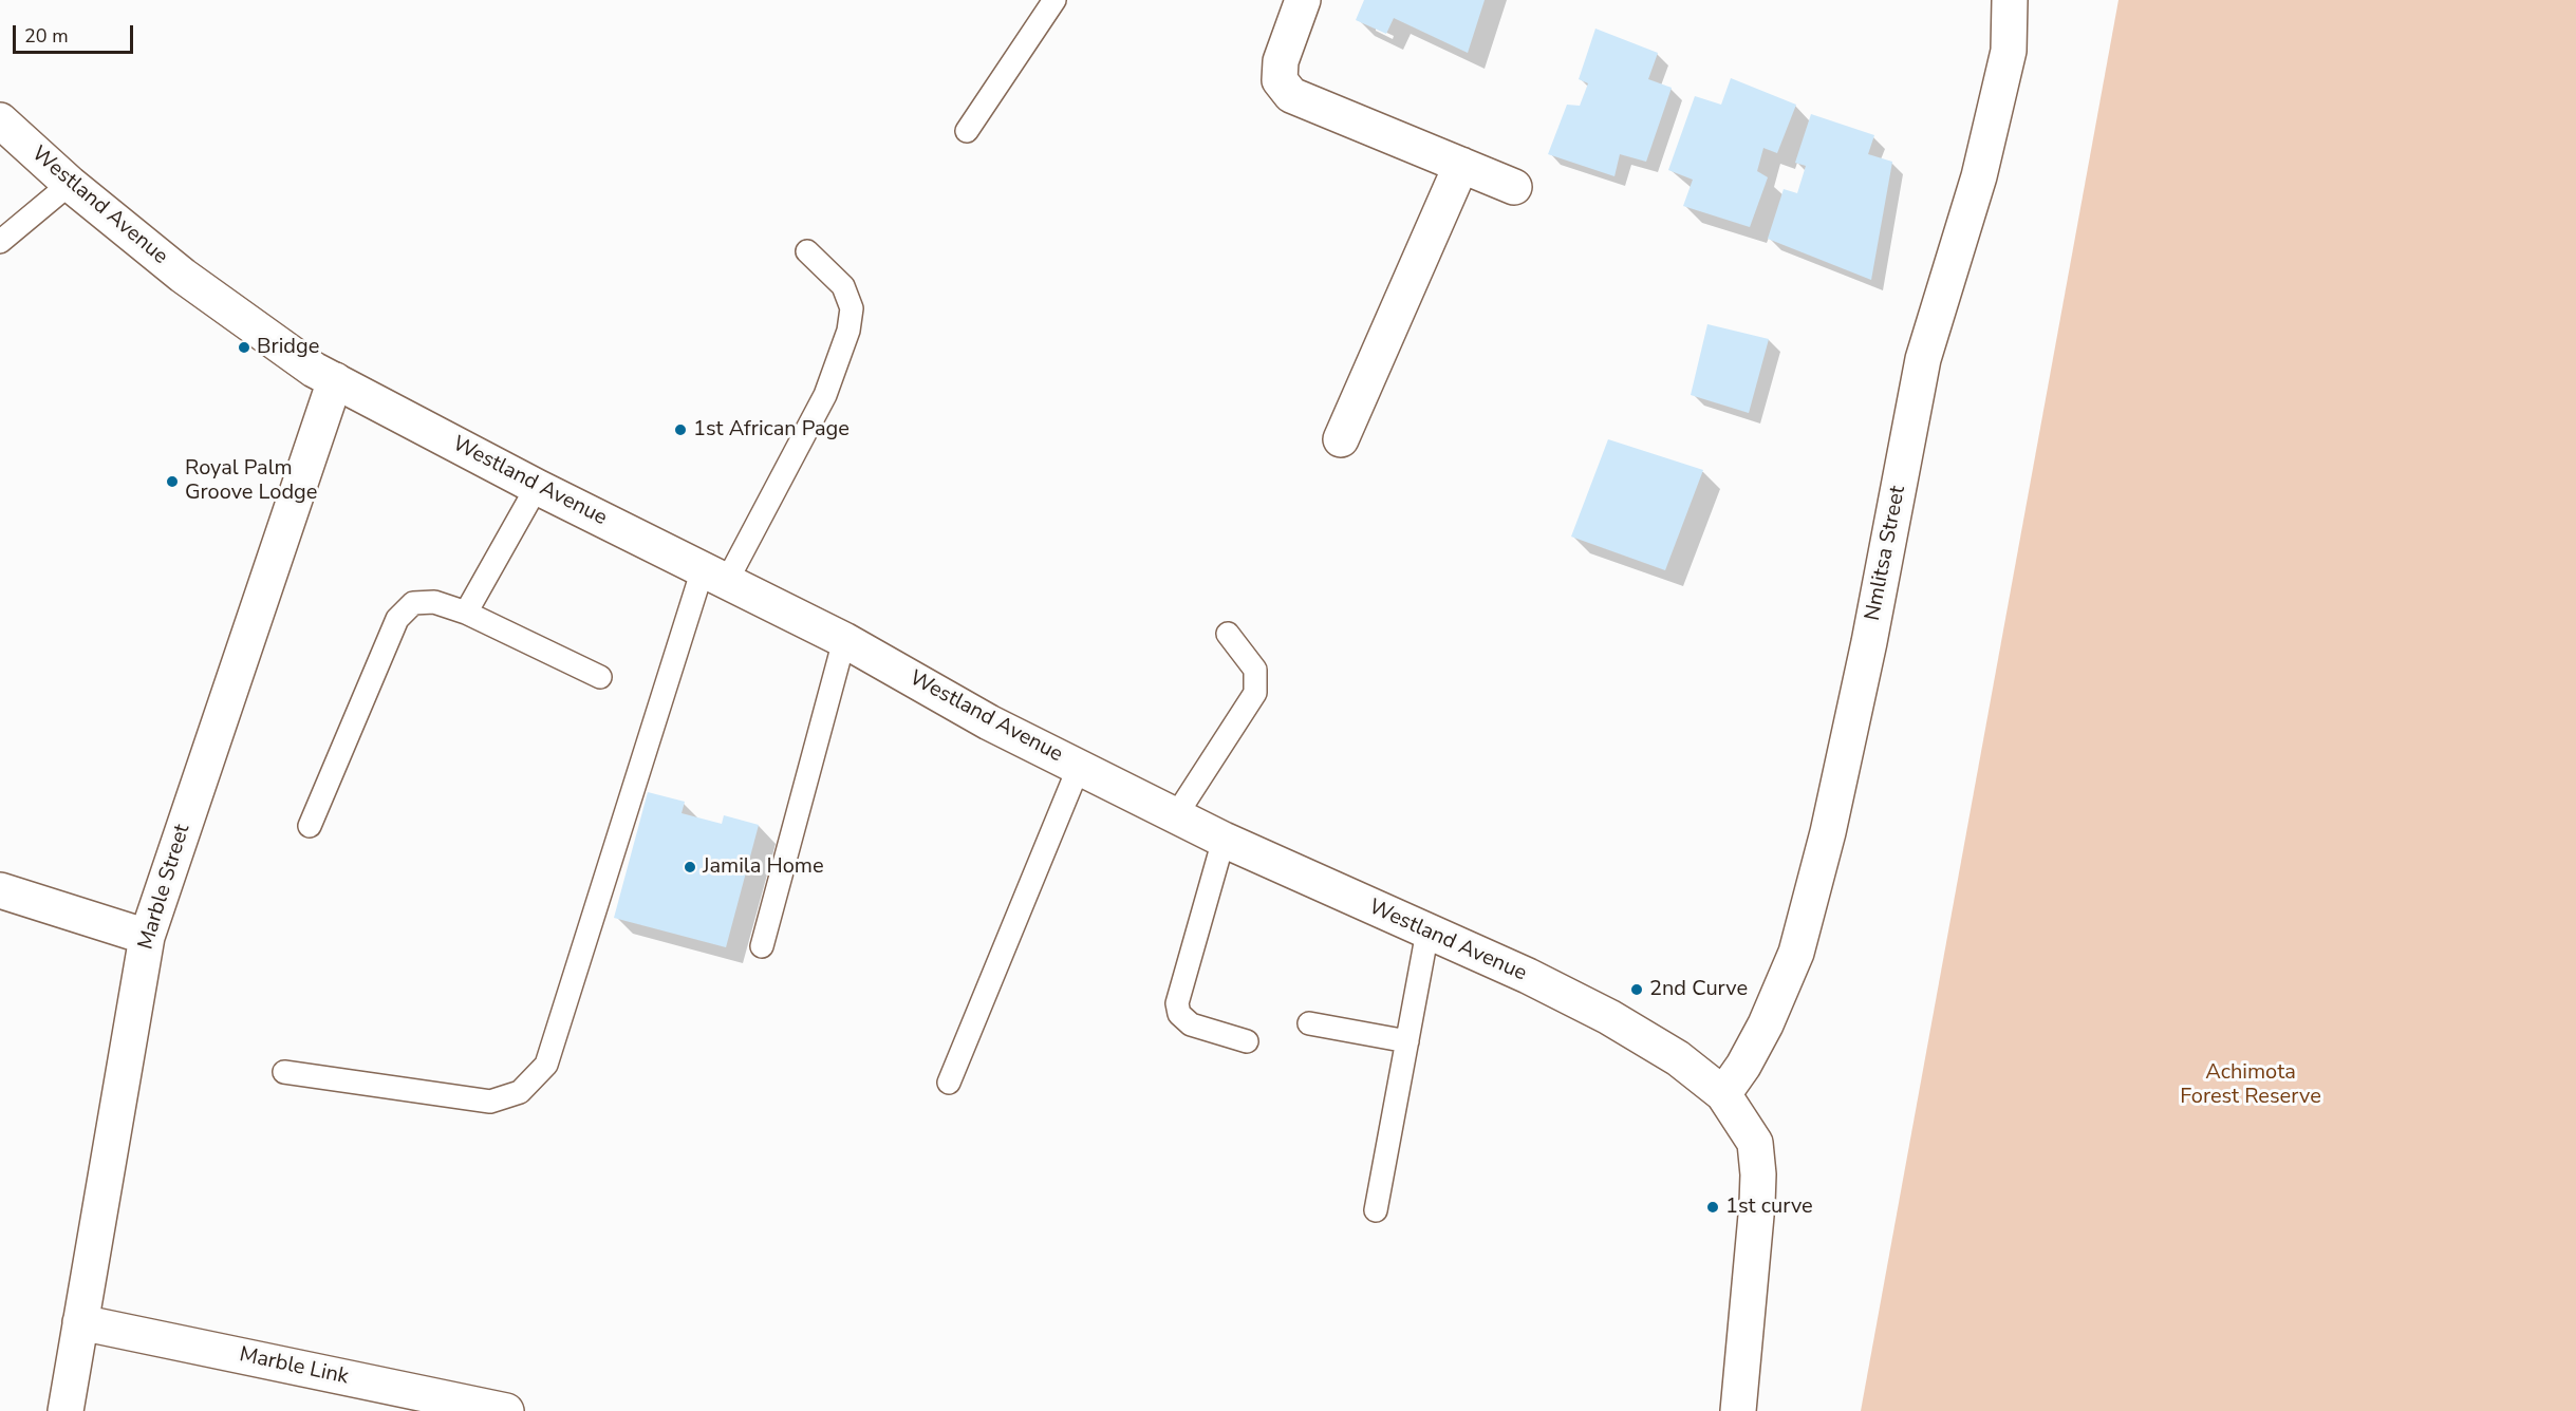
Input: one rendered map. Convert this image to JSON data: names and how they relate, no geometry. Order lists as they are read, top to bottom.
{
  "streets": {
    "street": [
      "Westland Avenue",
      "Nmlitsa Street",
      "Marble Street",
      "Marble Link"
    ]
  },
  "crossings": [
    ["Westland Avenue", "Nmlitsa Street"],
    ["Westland Avenue", "Marble Street"],
    ["Marble Street", "Marble Link"]
  ],
  "parks": ["Achimota Forest Reserve"],
  "places": [
    "Bridge",
    "1st African Page",
    "Royal Palm Groove Lodge",
    "Jamila Home",
    "2nd Curve",
    "1st curve"
  ],
  "scale_bar": "20 m"
}
